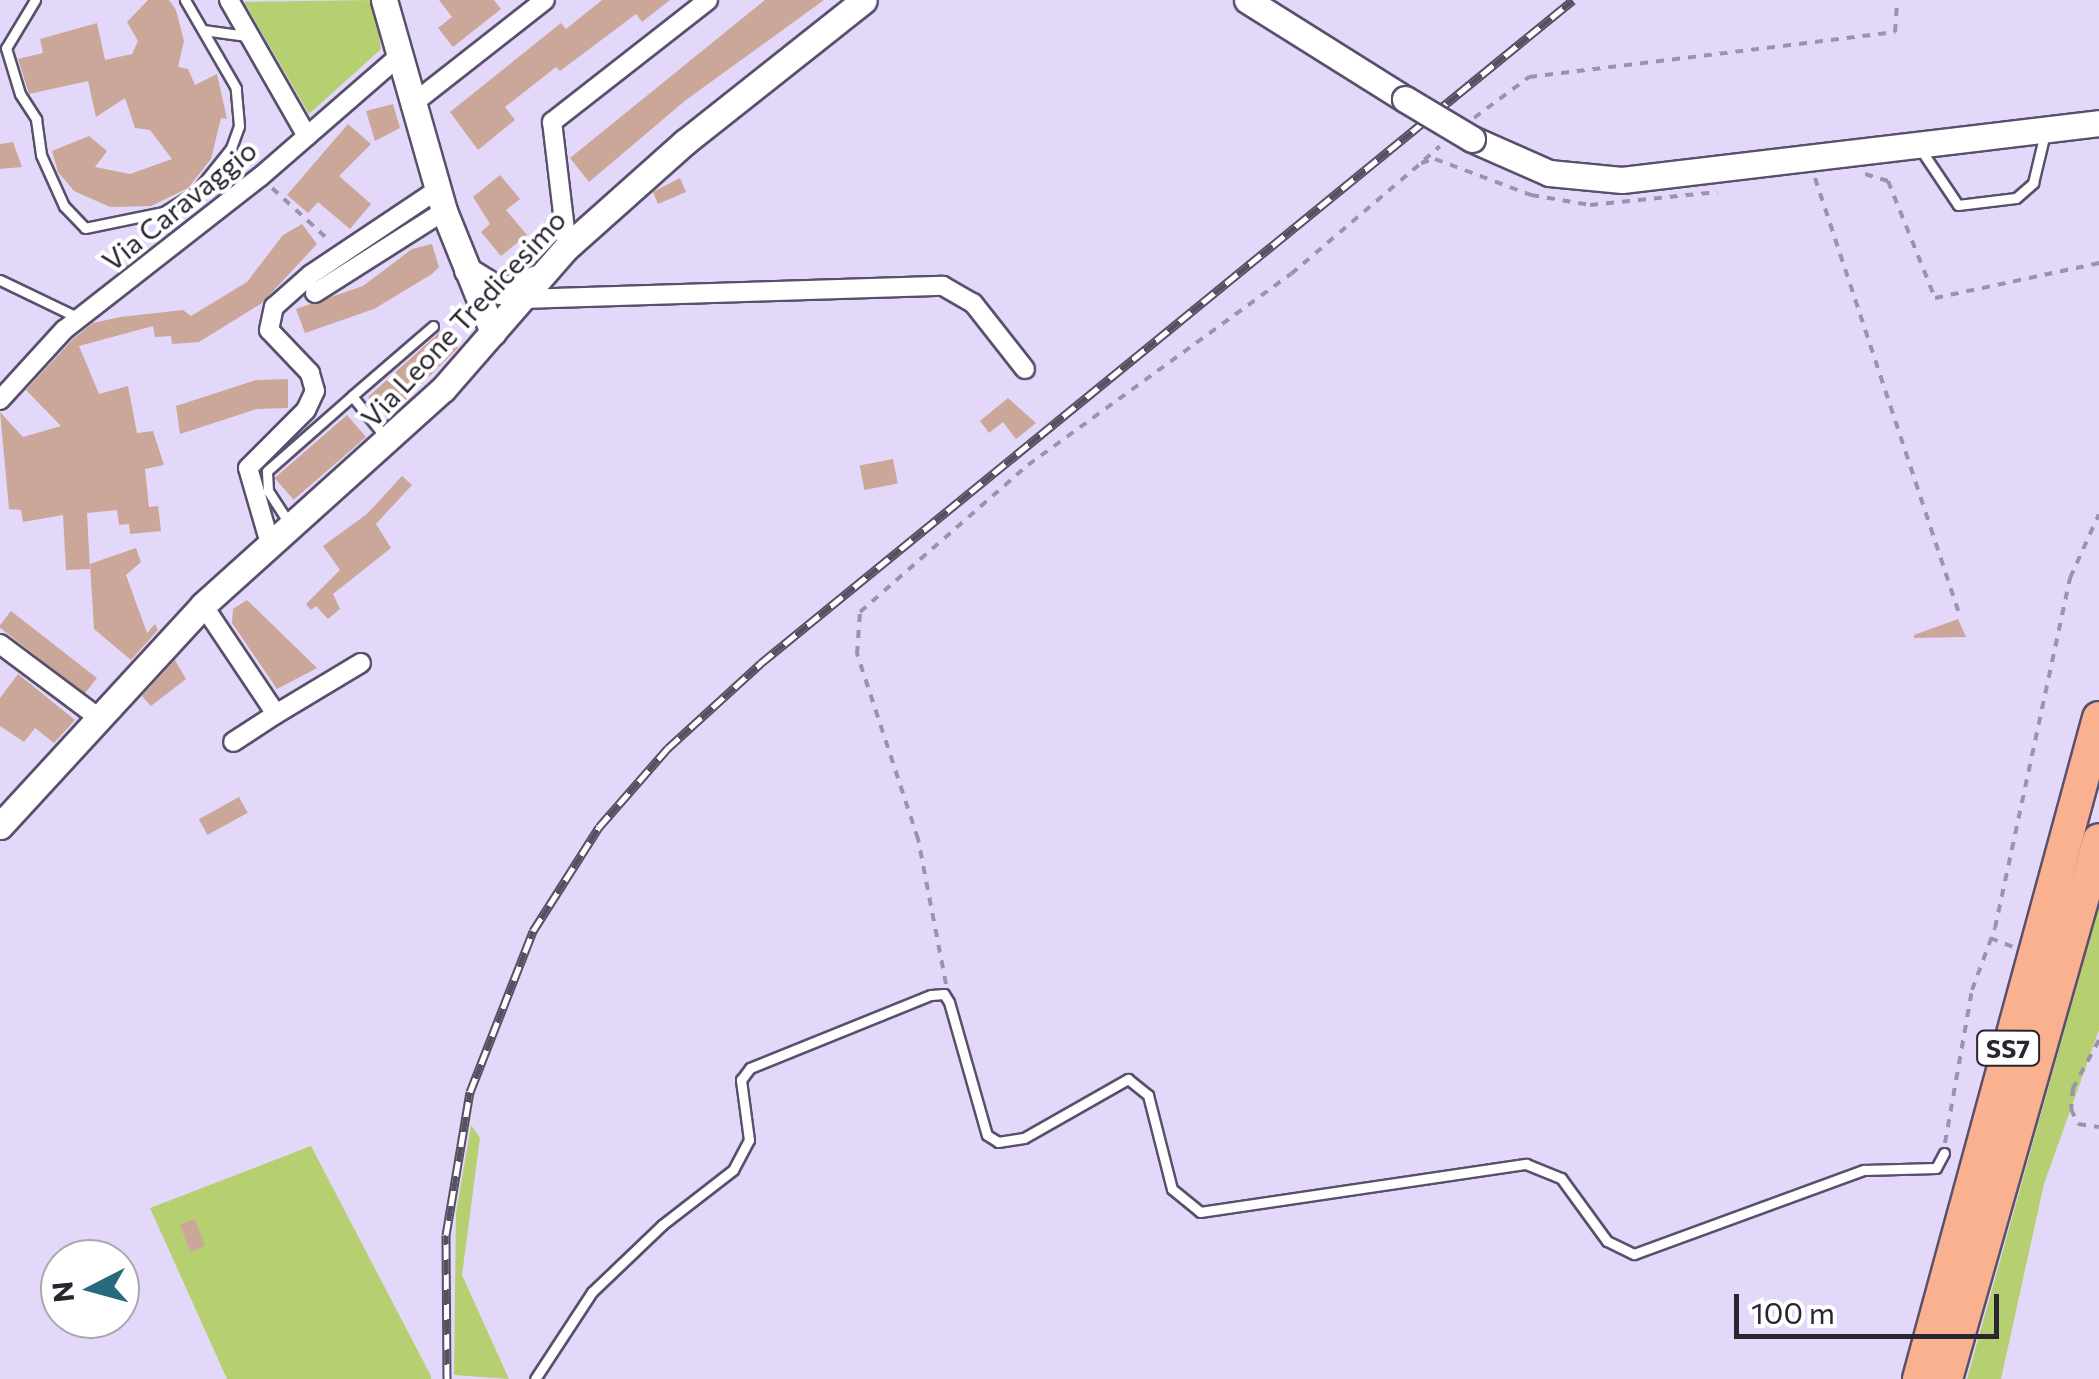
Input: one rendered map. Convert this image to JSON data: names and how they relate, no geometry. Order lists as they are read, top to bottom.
{
  "streets": {
    "highway": ["SS7"],
    "street": ["Via Caravaggio", "Via Leone Tredicesimo"]
  },
  "scale_bar": "100 m",
  "north": "left"
}
